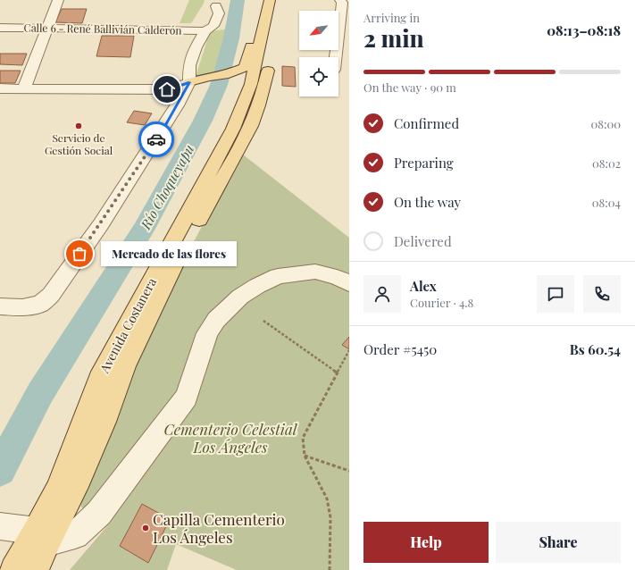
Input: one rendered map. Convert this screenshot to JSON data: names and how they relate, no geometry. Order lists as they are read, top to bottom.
{
  "streets": {
    "main road": ["Avenida Costanera"],
    "street": ["Calle 6 - René Ballivián Calderón"]
  },
  "water": ["Río Choqueyapu"],
  "parks": ["Cementerio Celestial Los Ángeles"],
  "places": ["Servicio de Gestión Social", "Mercado de las flores", "Capilla Cementerio Los Ángeles"],
  "north": "bottom left",
  "page": {
    "heading": ["2 min", "Arriving in", "08:13–08:18"],
    "panel": [
      "Alex",
      "Courier · 4.8",
      "Order #5450",
      "Bs 60.54"
    ],
    "bar": "On the way · 90 m",
    "list": [
      ["Confirmed", "08:00"],
      ["Preparing", "08:02"],
      ["On the way", "08:04"],
      "Delivered"
    ],
    "bubble": "Mercado de las flores",
    "buttons": ["Help", "Share"]
  }
}
